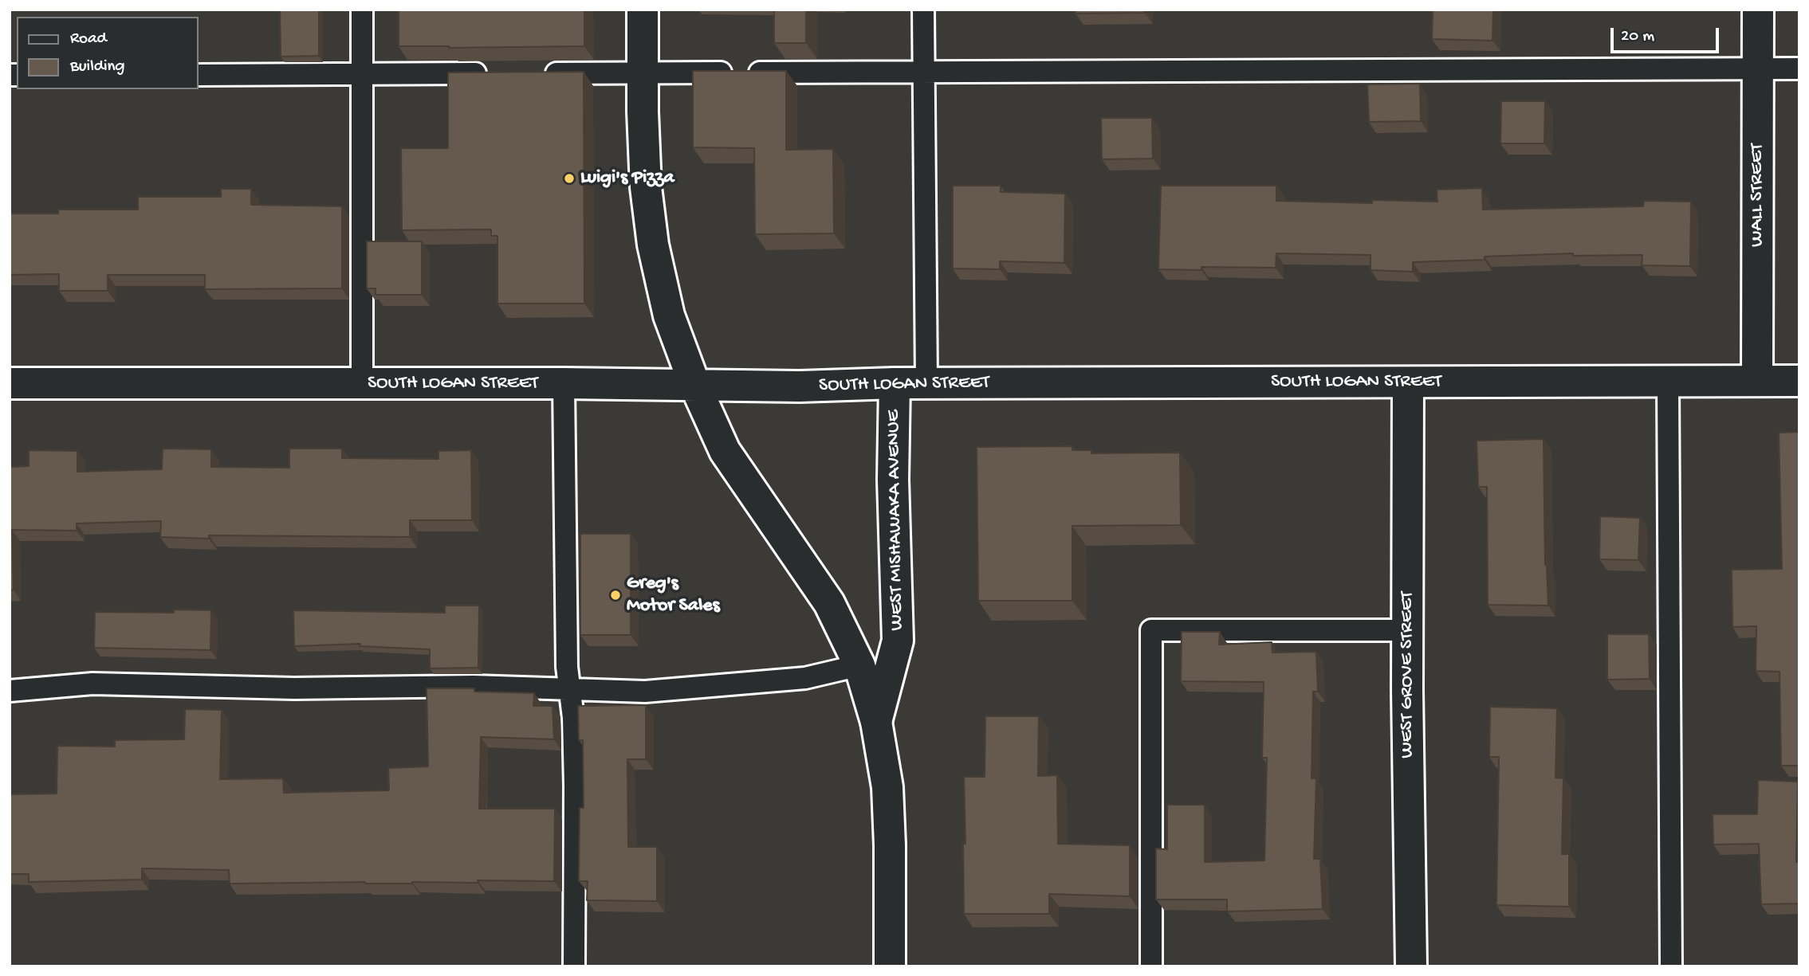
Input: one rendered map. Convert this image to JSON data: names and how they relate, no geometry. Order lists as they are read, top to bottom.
{
  "streets": {
    "street": [
      "WALL STREET",
      "SOUTH LOGAN STREET",
      "WEST MISHAWAKA AVENUE",
      "WEST GROVE STREET"
    ]
  },
  "crossings": [
    ["WALL STREET", "SOUTH LOGAN STREET"],
    ["SOUTH LOGAN STREET", "WEST MISHAWAKA AVENUE"],
    ["SOUTH LOGAN STREET", "WEST GROVE STREET"]
  ],
  "places": ["Luigi's Pizza", "Greg's Motor Sales"],
  "legend": ["Road", "Building"],
  "scale_bar": "20 m"
}
